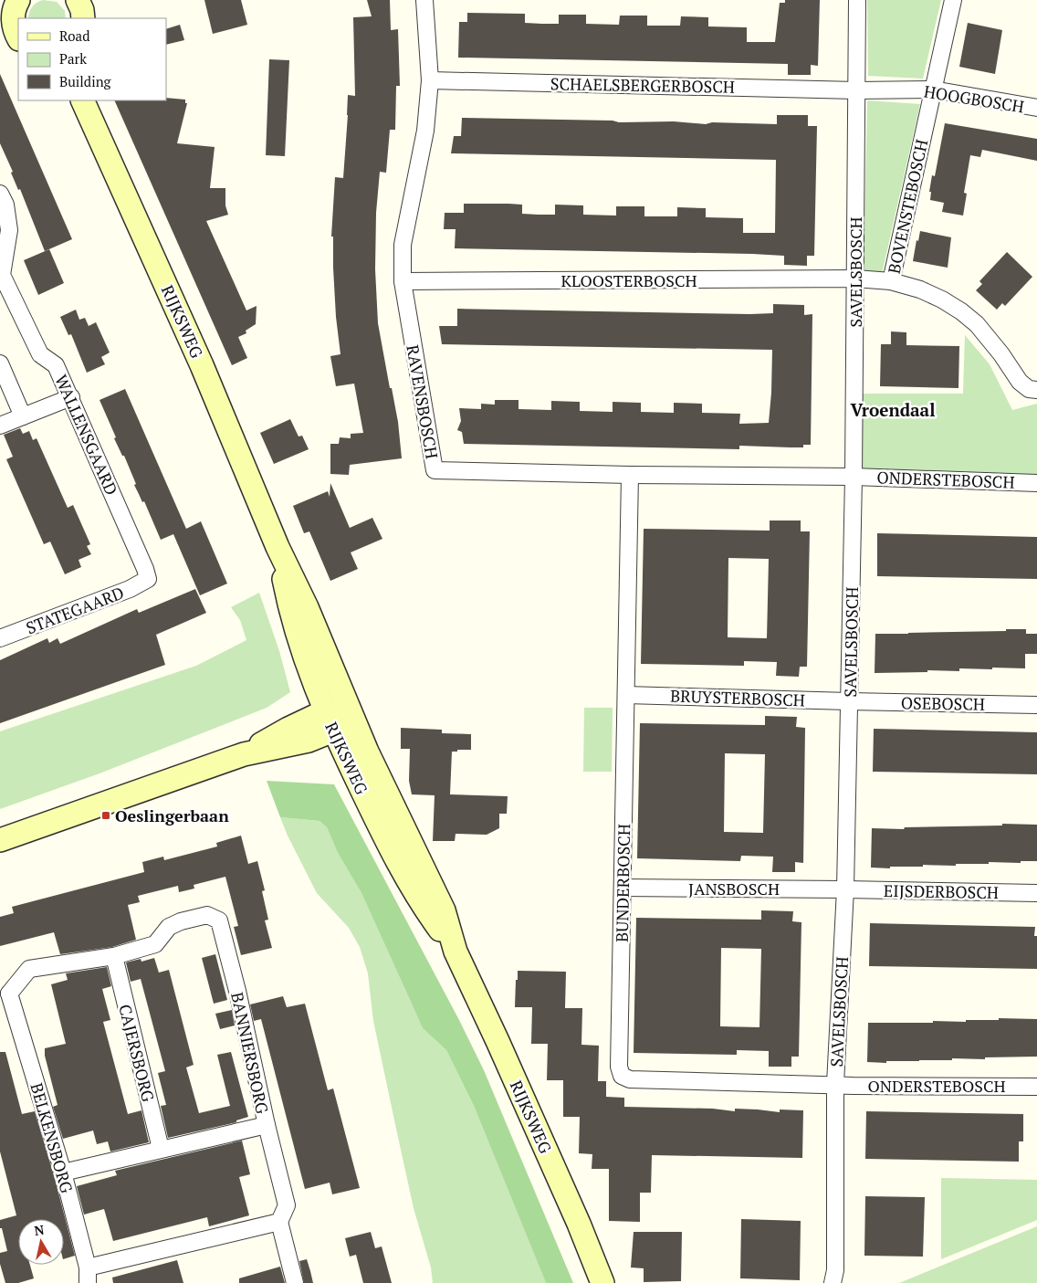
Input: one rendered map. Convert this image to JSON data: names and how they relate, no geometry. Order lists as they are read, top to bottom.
{
  "streets": {
    "main road": ["RIJKSWEG"],
    "street": [
      "SCHAELSBERGERBOSCH",
      "HOOGBOSCH",
      "BOVENSTEBOSCH",
      "SAVELSBOSCH",
      "KLOOSTERBOSCH",
      "RAVENSBOSCH",
      "WALLENSGAARD",
      "ONDERSTEBOSCH",
      "STATEGAARD",
      "BRUYSTERBOSCH",
      "OSEBOSCH",
      "BUNDERBOSCH",
      "JANSBOSCH",
      "EIJSDERBOSCH",
      "CAJERSBORG",
      "BANNIERSBORG",
      "BELKENSBORG"
    ]
  },
  "crossings": [
    ["SCHAELSBERGERBOSCH", "HOOGBOSCH"],
    ["SCHAELSBERGERBOSCH", "SAVELSBOSCH"],
    ["SCHAELSBERGERBOSCH", "RAVENSBOSCH"],
    ["HOOGBOSCH", "BOVENSTEBOSCH"],
    ["HOOGBOSCH", "SAVELSBOSCH"],
    ["BOVENSTEBOSCH", "KLOOSTERBOSCH"],
    ["SAVELSBOSCH", "KLOOSTERBOSCH"],
    ["SAVELSBOSCH", "RAVENSBOSCH"],
    ["SAVELSBOSCH", "ONDERSTEBOSCH"],
    ["SAVELSBOSCH", "BRUYSTERBOSCH"],
    ["SAVELSBOSCH", "OSEBOSCH"],
    ["SAVELSBOSCH", "BUNDERBOSCH"],
    ["SAVELSBOSCH", "JANSBOSCH"],
    ["SAVELSBOSCH", "EIJSDERBOSCH"],
    ["KLOOSTERBOSCH", "RAVENSBOSCH"],
    ["RAVENSBOSCH", "ONDERSTEBOSCH"],
    ["RAVENSBOSCH", "BUNDERBOSCH"],
    ["WALLENSGAARD", "STATEGAARD"],
    ["ONDERSTEBOSCH", "BUNDERBOSCH"],
    ["BRUYSTERBOSCH", "OSEBOSCH"],
    ["BRUYSTERBOSCH", "BUNDERBOSCH"],
    ["BUNDERBOSCH", "JANSBOSCH"],
    ["JANSBOSCH", "EIJSDERBOSCH"],
    ["CAJERSBORG", "BANNIERSBORG"],
    ["BANNIERSBORG", "BELKENSBORG"]
  ],
  "districts": ["Vroendaal"],
  "places": {
    "transit": ["Oeslingerbaan"]
  },
  "legend": ["Road", "Park", "Building"],
  "north": "top"
}
